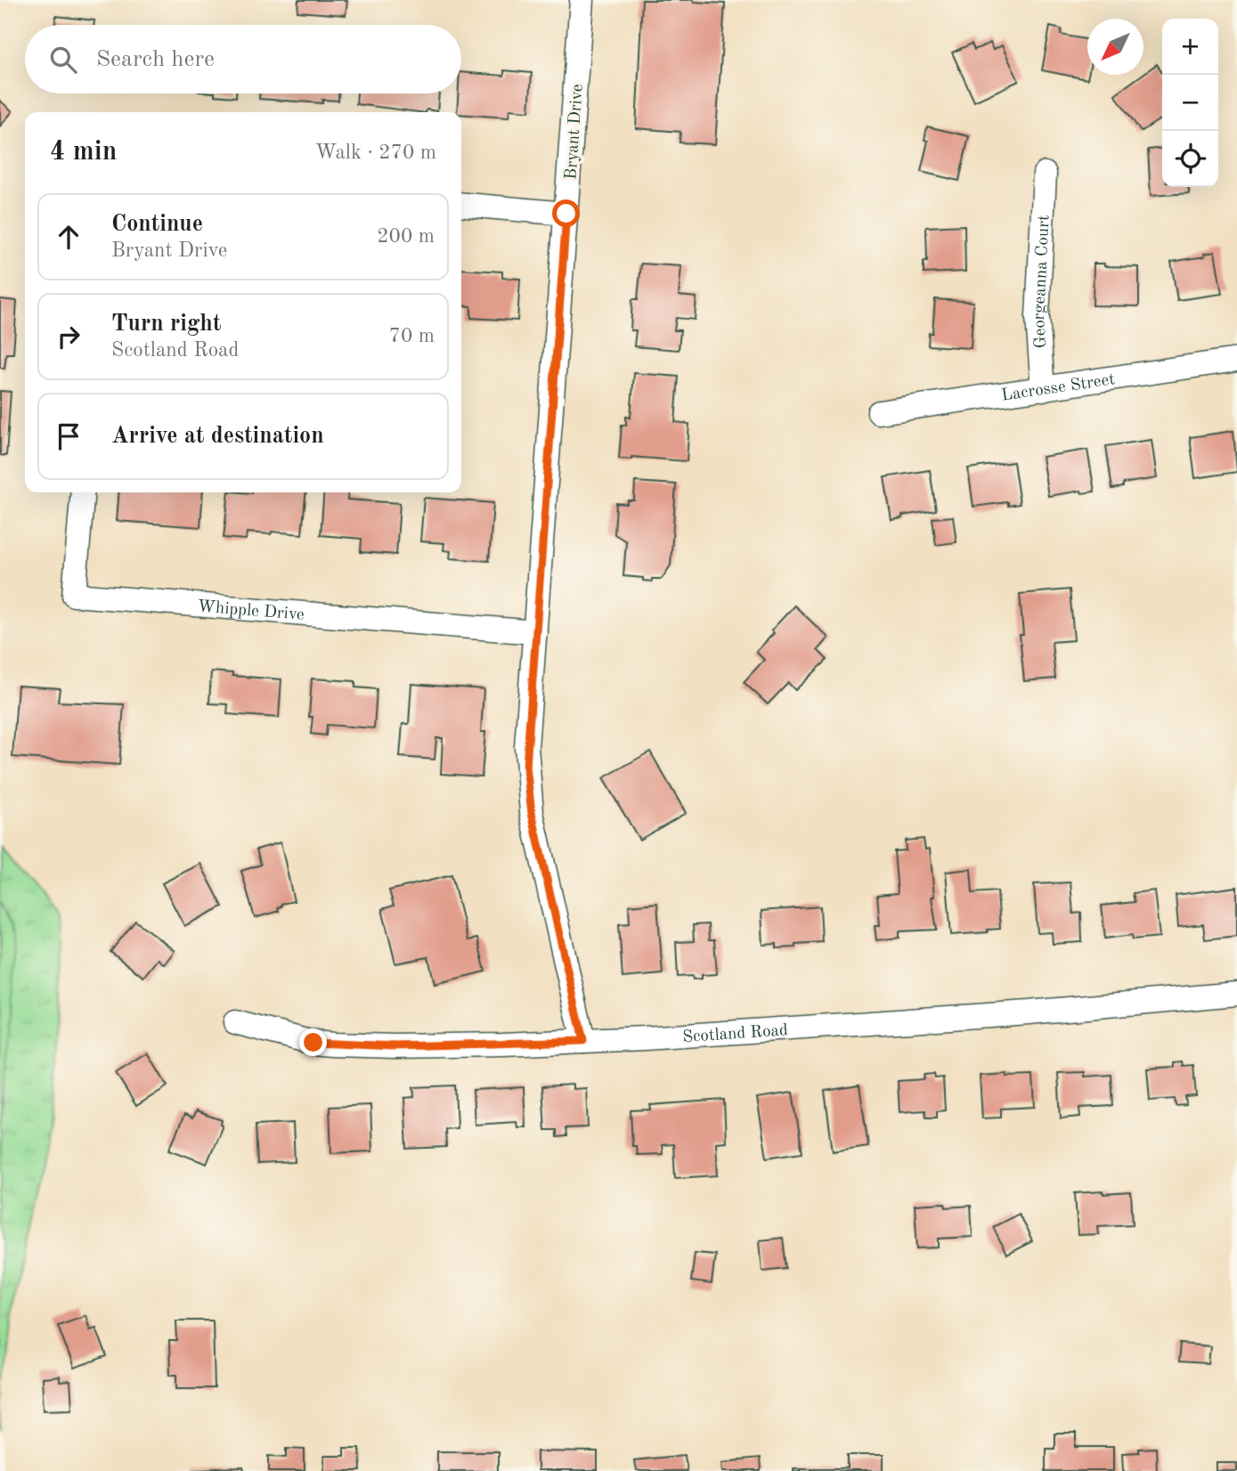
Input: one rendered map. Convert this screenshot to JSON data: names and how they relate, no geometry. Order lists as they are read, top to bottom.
{
  "streets": {
    "street": [
      "Bryant Drive",
      "Georgeanna Court",
      "Lacrosse Street",
      "Whipple Drive",
      "Scotland Road"
    ]
  },
  "crossings": [
    ["Bryant Drive", "Whipple Drive"],
    ["Bryant Drive", "Scotland Road"],
    ["Georgeanna Court", "Lacrosse Street"]
  ],
  "north": "bottom left",
  "page": {
    "map_buttons": ["+", "−"],
    "search": "Search here",
    "heading": ["4 min", "Walk · 270 m"],
    "list": [
      ["Continue", "Bryant Drive", "200 m"],
      ["Turn right", "Scotland Road", "70 m"],
      "Arrive at destination"
    ]
  }
}
